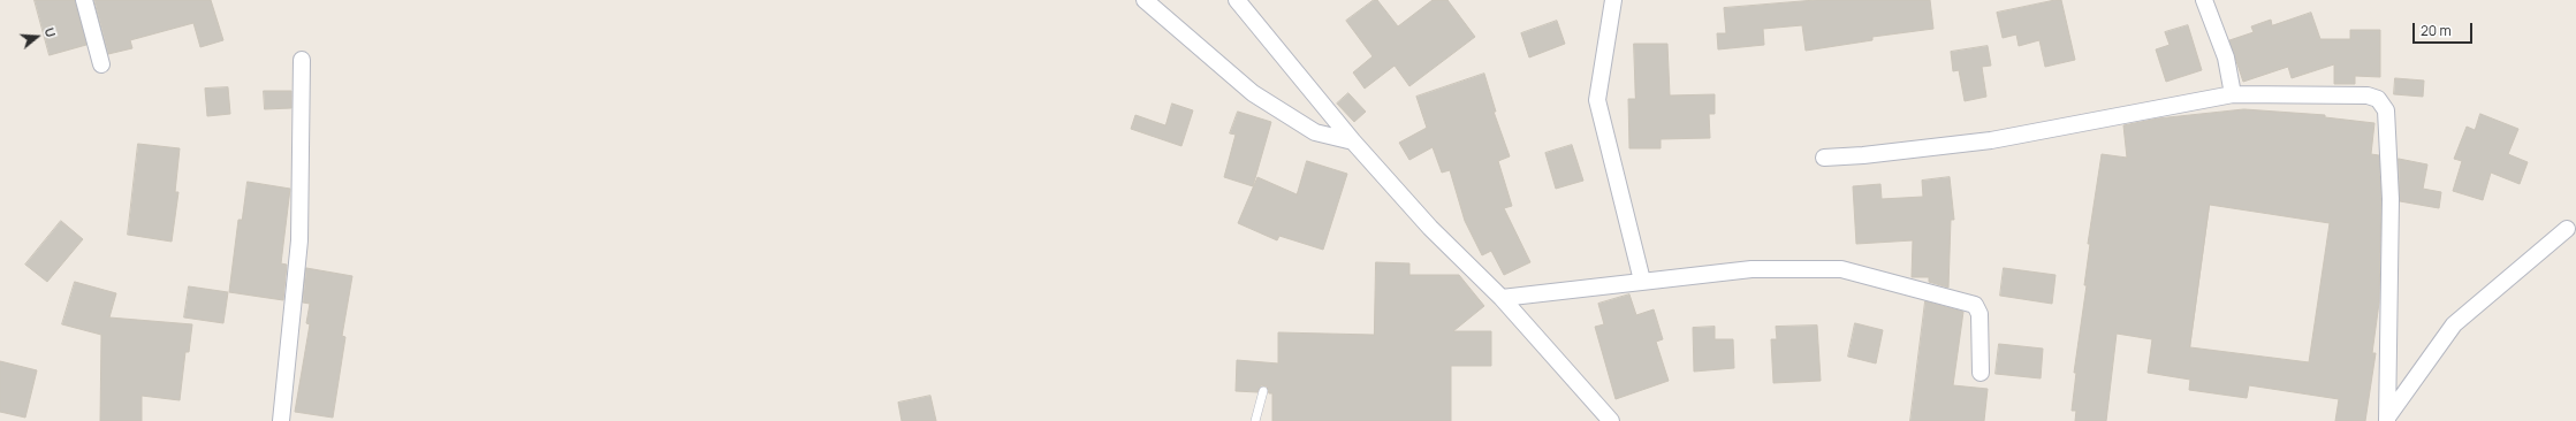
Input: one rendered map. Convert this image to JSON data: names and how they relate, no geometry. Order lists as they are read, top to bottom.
{
  "scale_bar": "20 m",
  "north": "right"
}
